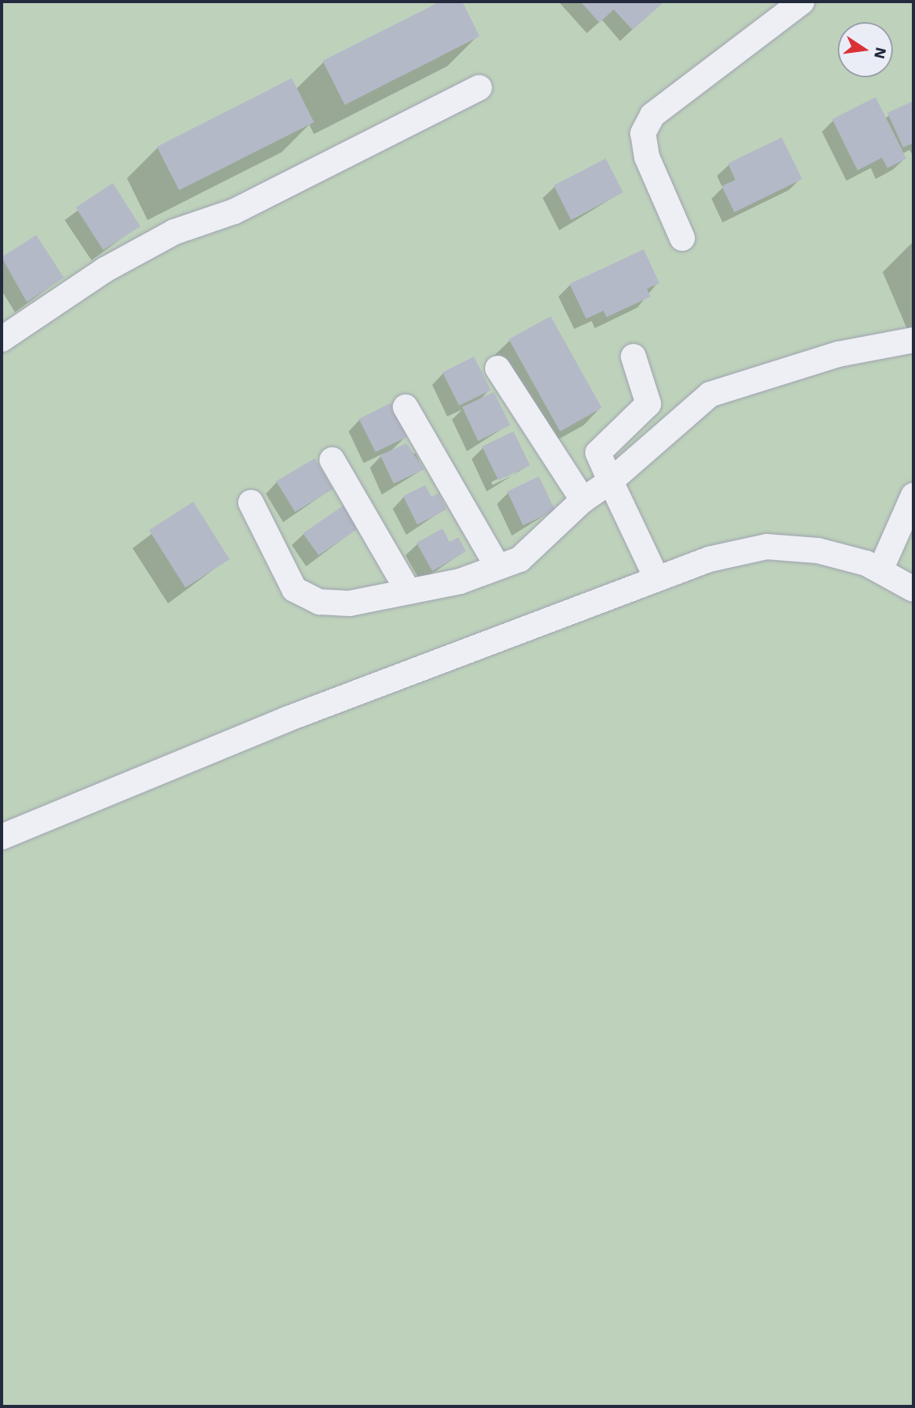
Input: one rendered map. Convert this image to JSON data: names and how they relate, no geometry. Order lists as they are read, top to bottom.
{
  "north": "right"
}
